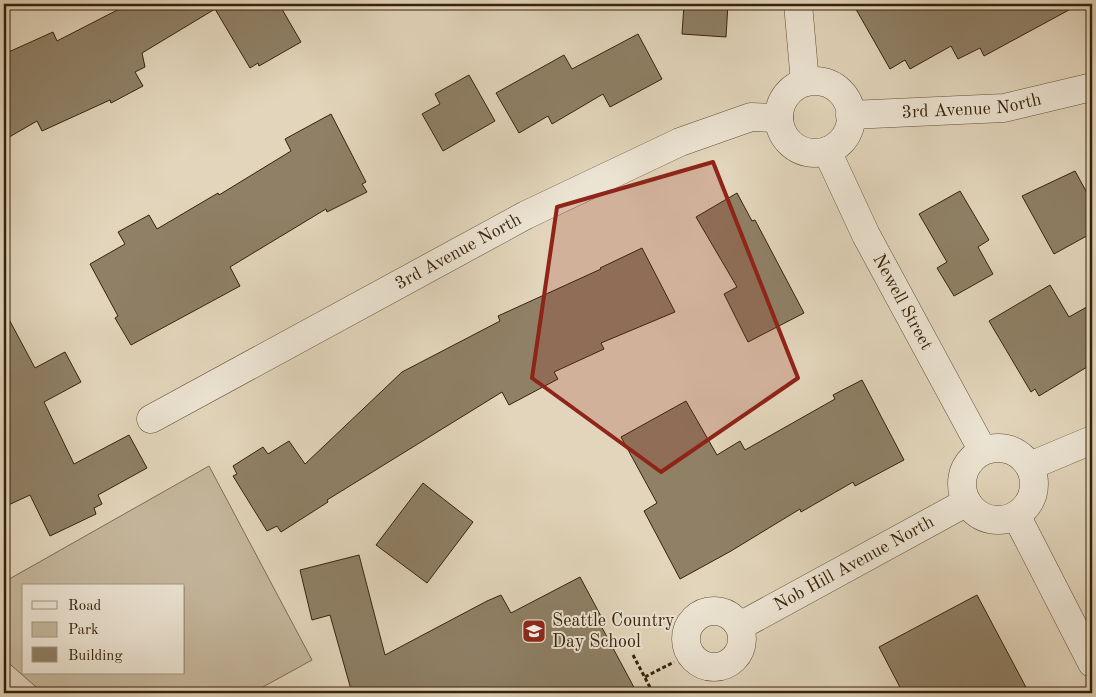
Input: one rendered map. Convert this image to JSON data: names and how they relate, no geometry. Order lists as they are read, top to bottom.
{
  "streets": {
    "street": ["3rd Avenue North", "Newell Street", "Nob Hill Avenue North"]
  },
  "crossings": [
    ["3rd Avenue North", "Newell Street"],
    ["Newell Street", "Nob Hill Avenue North"]
  ],
  "places": {
    "school or university": ["Seattle Country Day School"]
  },
  "legend": ["Road", "Park", "Building"]
}
